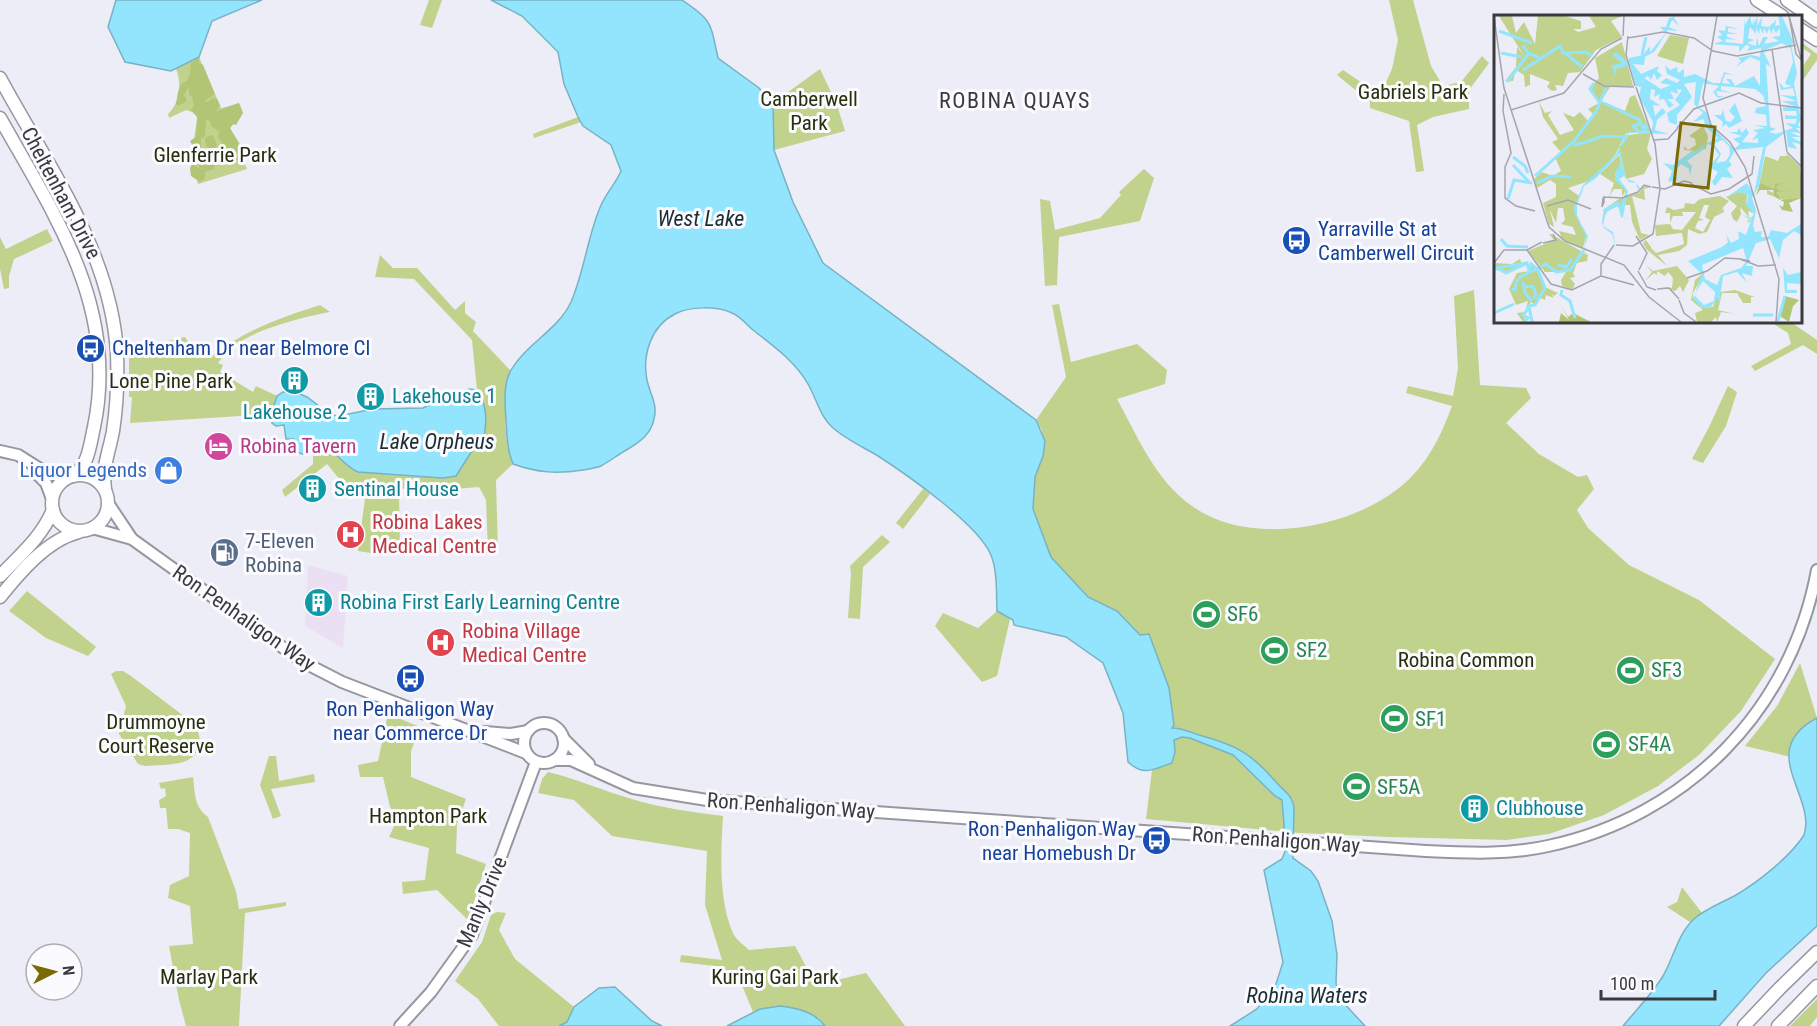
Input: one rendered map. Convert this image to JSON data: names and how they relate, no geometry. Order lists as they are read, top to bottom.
{
  "streets": {
    "main road": ["Cheltenham Drive"],
    "street": ["Ron Penhaligon Way", "Manly Drive"]
  },
  "crossings": [
    ["Cheltenham Drive", "Ron Penhaligon Way"],
    ["Ron Penhaligon Way", "Manly Drive"]
  ],
  "districts": ["ROBINA QUAYS"],
  "water": ["West Lake", "Lake Orpheus", "Robina Waters"],
  "parks": [
    "Gabriels Park",
    "Camberwell Park",
    "Glenferrie Park",
    "Lone Pine Park",
    "Robina Common",
    "Drummoyne Court Reserve",
    "Hampton Park",
    "Marlay Park",
    "Kuring Gai Park"
  ],
  "places": {
    "bus stop": [
      "Yarraville St at Camberwell Circuit",
      "Cheltenham Dr near Belmore Cl",
      "Ron Penhaligon Way near Commerce Dr",
      "Ron Penhaligon Way near Homebush Dr"
    ],
    "building": [
      "Lakehouse 2",
      "Lakehouse 1",
      "Sentinal House",
      "Robina First Early Learning Centre",
      "Clubhouse"
    ],
    "hotel": ["Robina Tavern"],
    "shop": ["Liquor Legends"],
    "hospital": ["Robina Lakes Medical Centre", "Robina Village Medical Centre"],
    "fuel station": ["7-Eleven Robina"],
    "sports": [
      "SF6",
      "SF2",
      "SF3",
      "SF1",
      "SF4A",
      "SF5A"
    ]
  },
  "scale_bar": "100 m",
  "north": "right"
}
